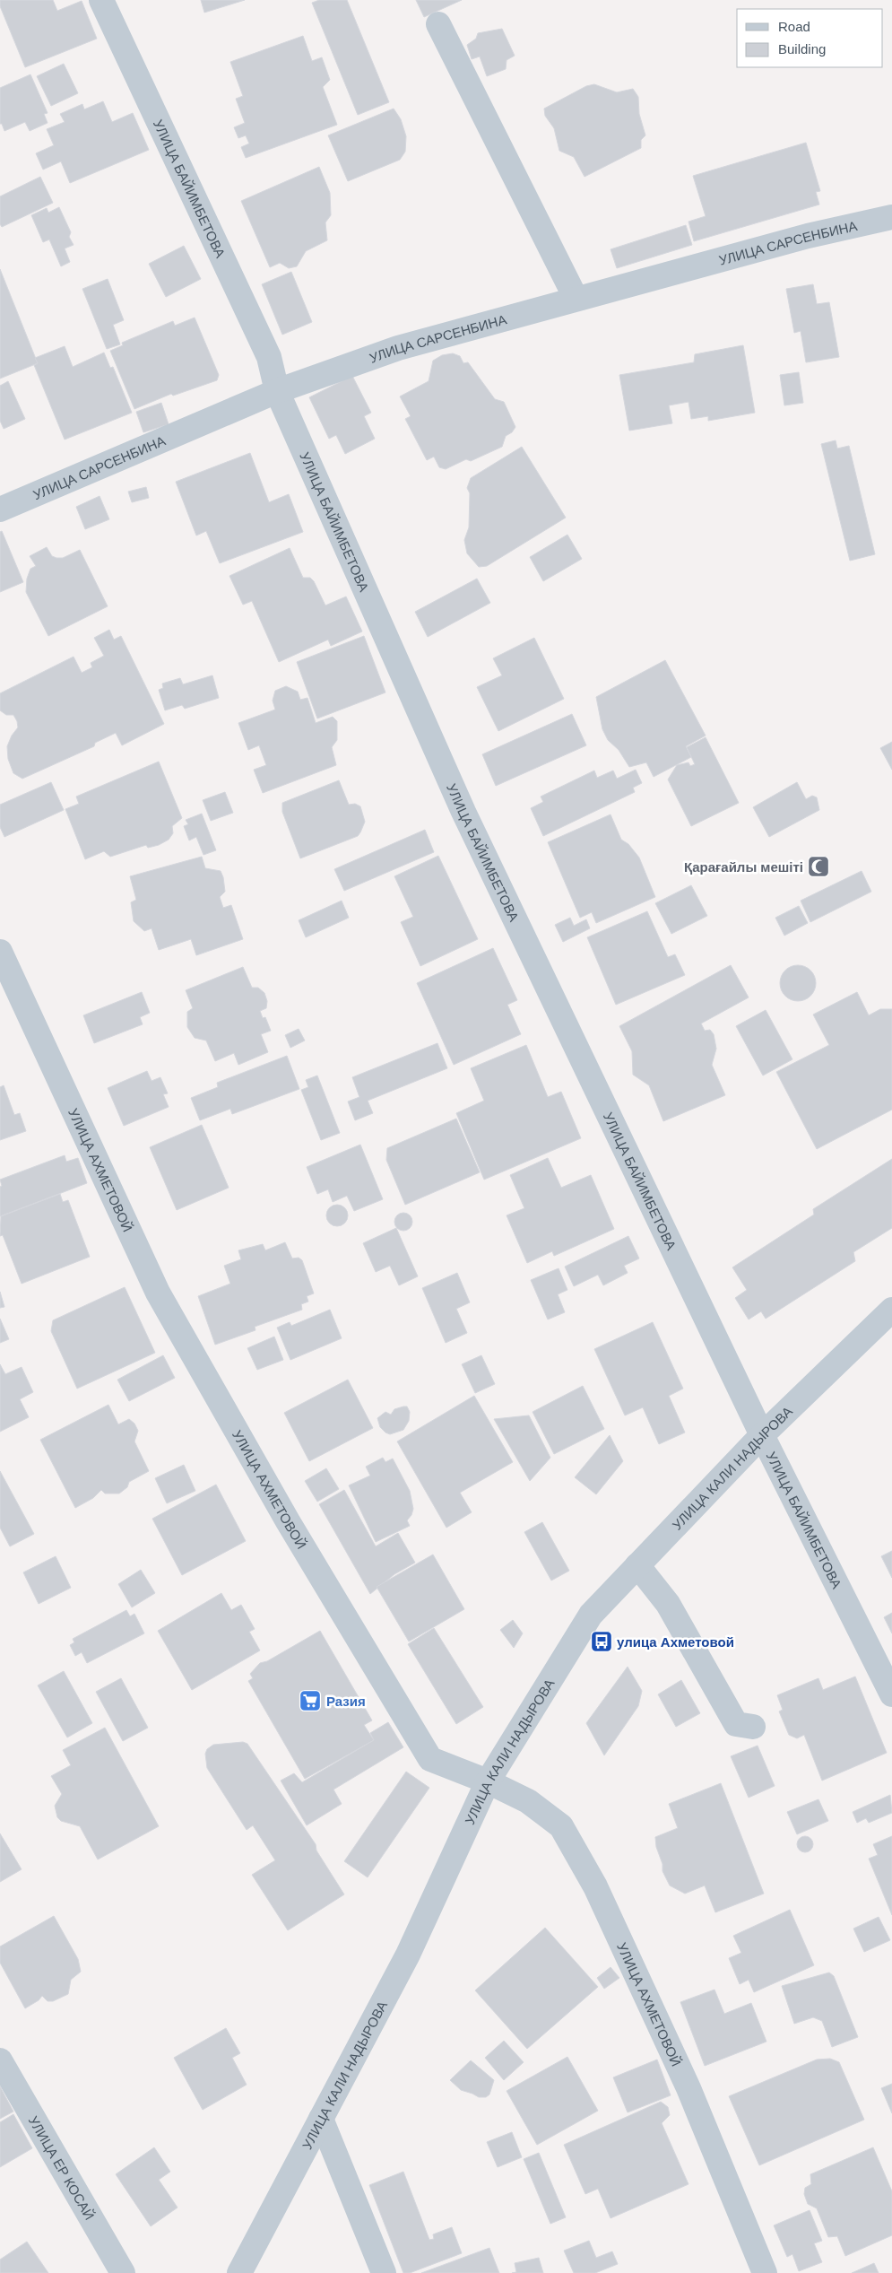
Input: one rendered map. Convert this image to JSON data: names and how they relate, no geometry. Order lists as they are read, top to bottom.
{
  "streets": {
    "street": [
      "УЛИЦА БАЙИМБЕТОВА",
      "УЛИЦА САРСЕНБИНА",
      "УЛИЦА АХМЕТОВОЙ",
      "УЛИЦА КАЛИ НАДЫРОВА",
      "УЛИЦА ЕР КОСАЙ"
    ]
  },
  "crossings": [
    ["УЛИЦА БАЙИМБЕТОВА", "УЛИЦА САРСЕНБИНА"],
    ["УЛИЦА БАЙИМБЕТОВА", "УЛИЦА КАЛИ НАДЫРОВА"],
    ["УЛИЦА АХМЕТОВОЙ", "УЛИЦА КАЛИ НАДЫРОВА"]
  ],
  "places": {
    "mosque": ["Қарағайлы мешіті"],
    "bus stop": ["улица Ахметовой"],
    "supermarket": ["Разия"]
  },
  "legend": ["Road", "Building"]
}
